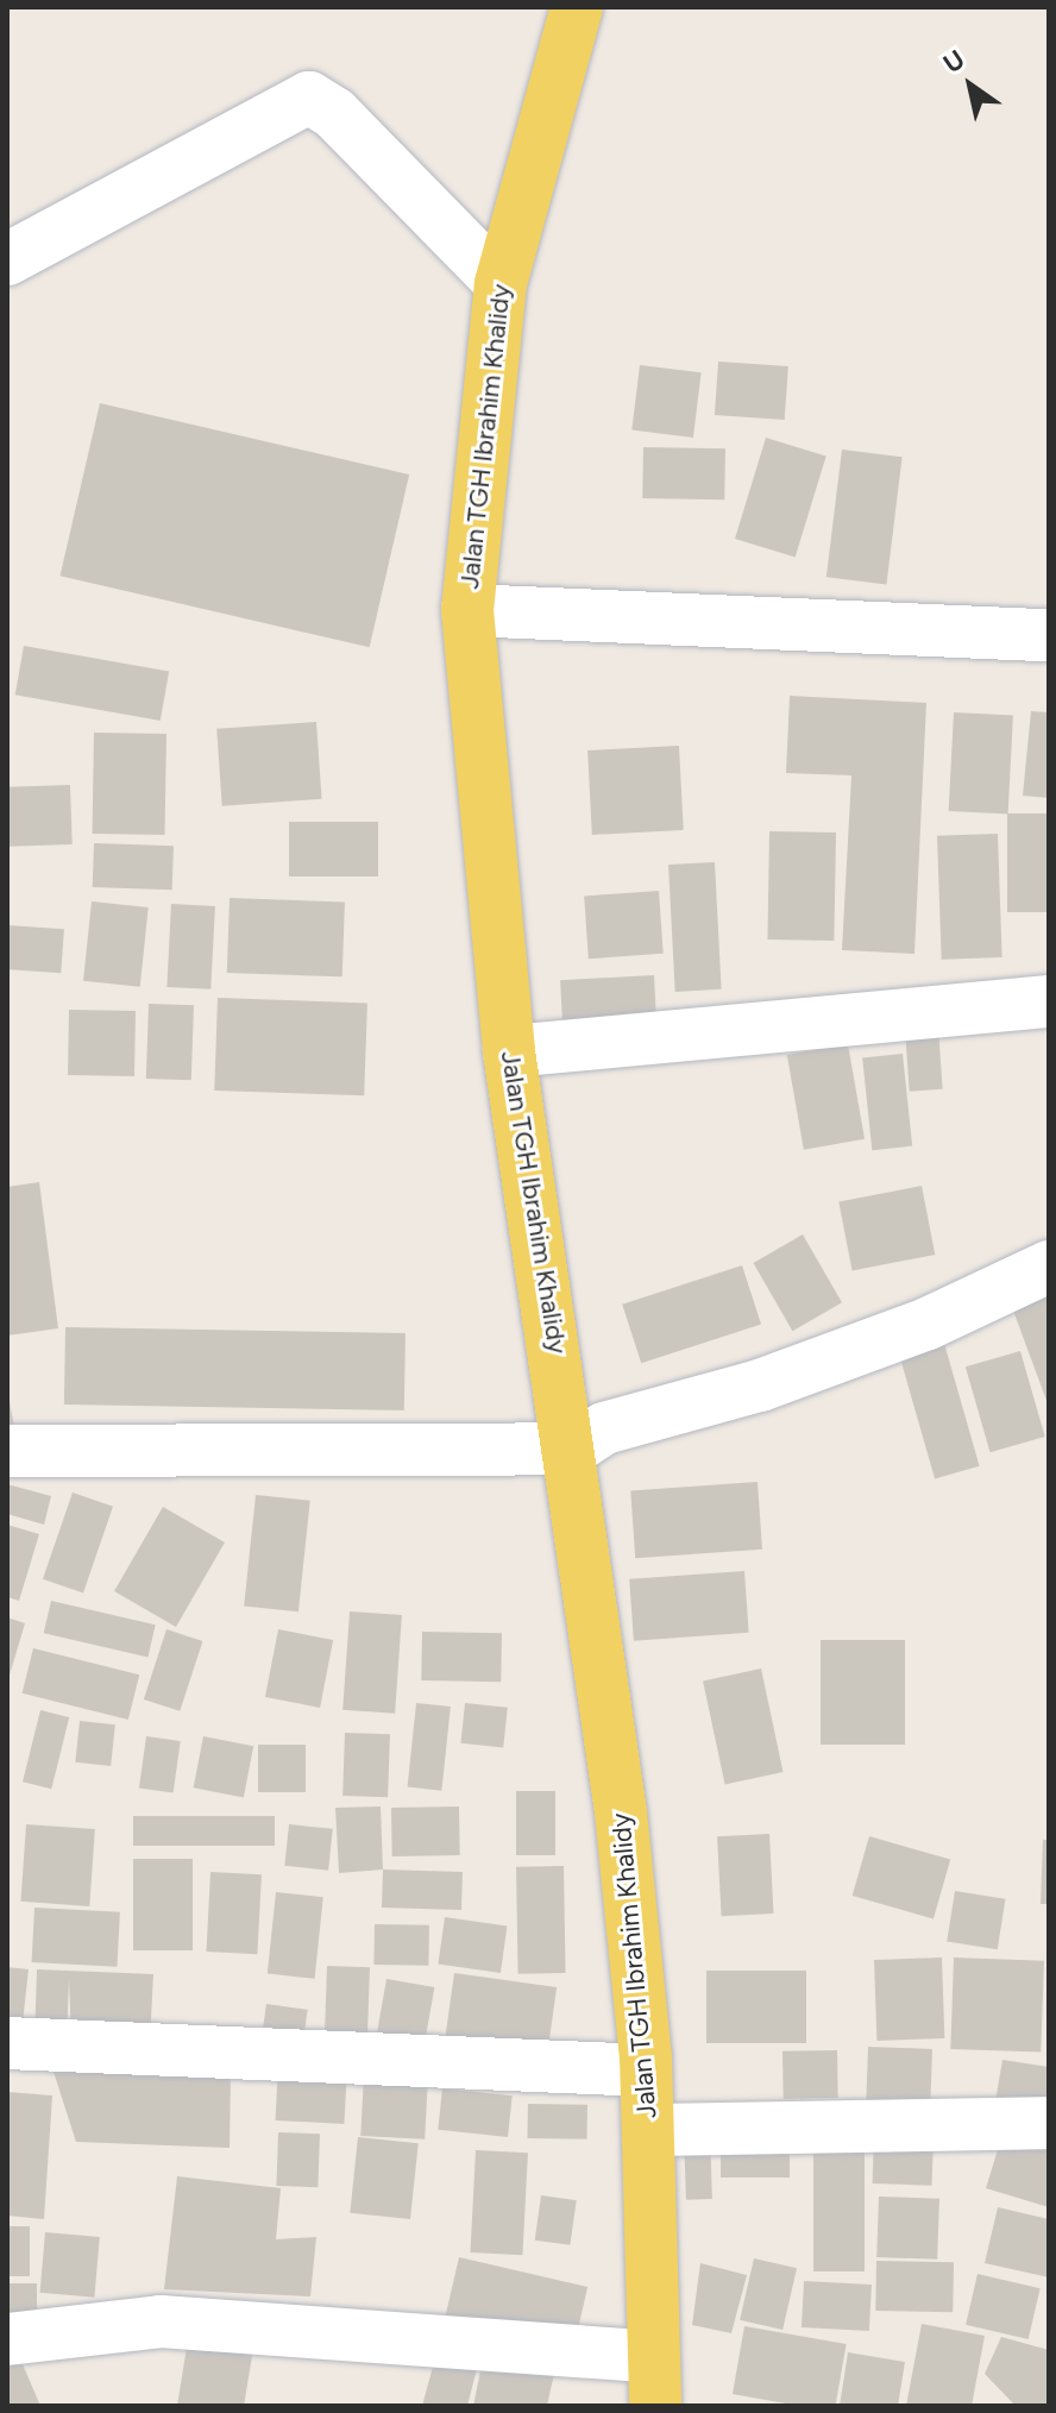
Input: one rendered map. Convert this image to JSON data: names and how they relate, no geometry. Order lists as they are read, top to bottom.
{
  "streets": {
    "main road": ["Jalan TGH Ibrahim Khalidy"]
  },
  "north": "top left"
}
